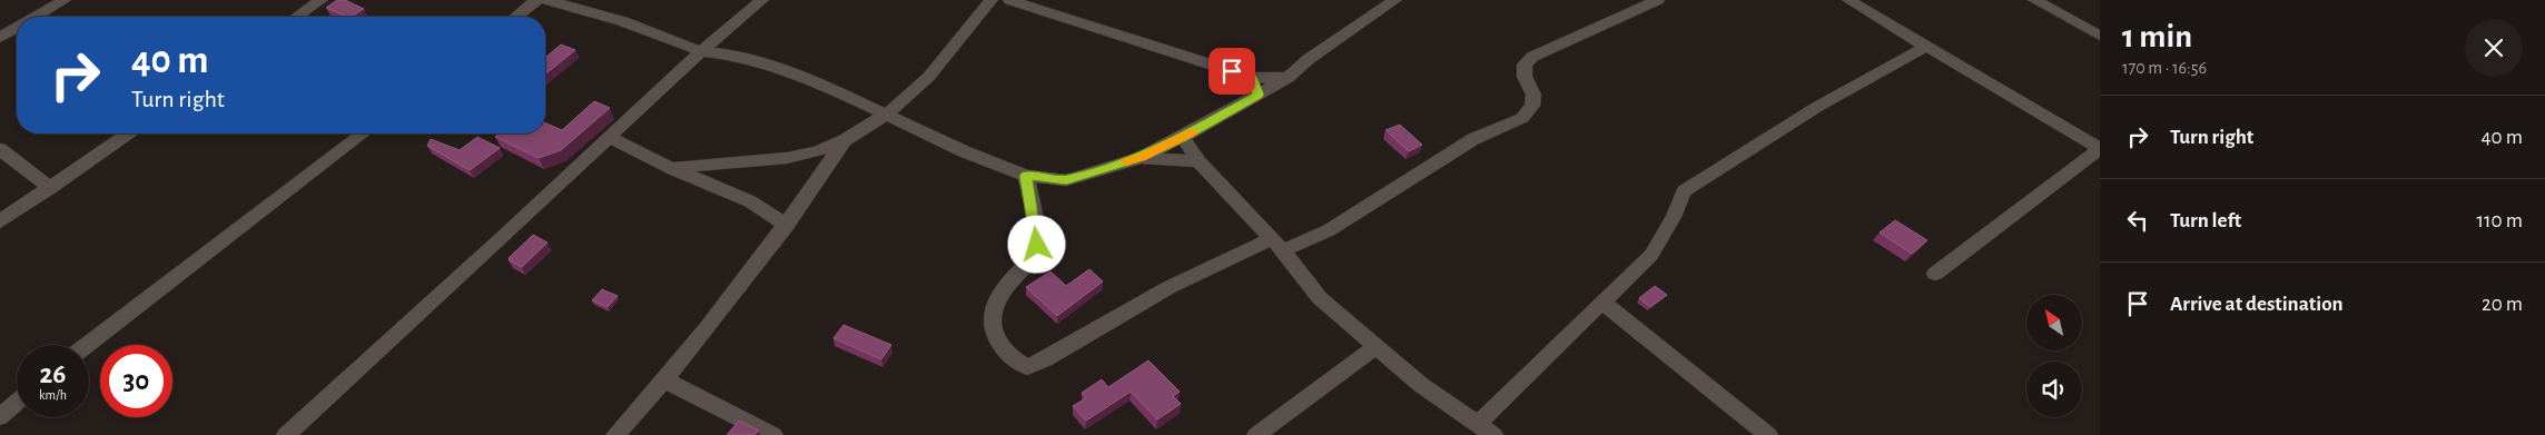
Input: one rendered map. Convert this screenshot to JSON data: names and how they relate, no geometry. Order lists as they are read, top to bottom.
{
  "north": "top left",
  "page": {
    "heading": ["1 min", "170 m · 16:56"],
    "turn": ["40 m", "Turn right"],
    "list": [
      {
        "name": "Turn right",
        "value": "40 m"
      },
      {
        "name": "Turn left",
        "value": "110 m"
      },
      {
        "name": "Arrive at destination",
        "value": "20 m"
      }
    ],
    "speed": "26 km/h",
    "limit": "30"
  }
}
